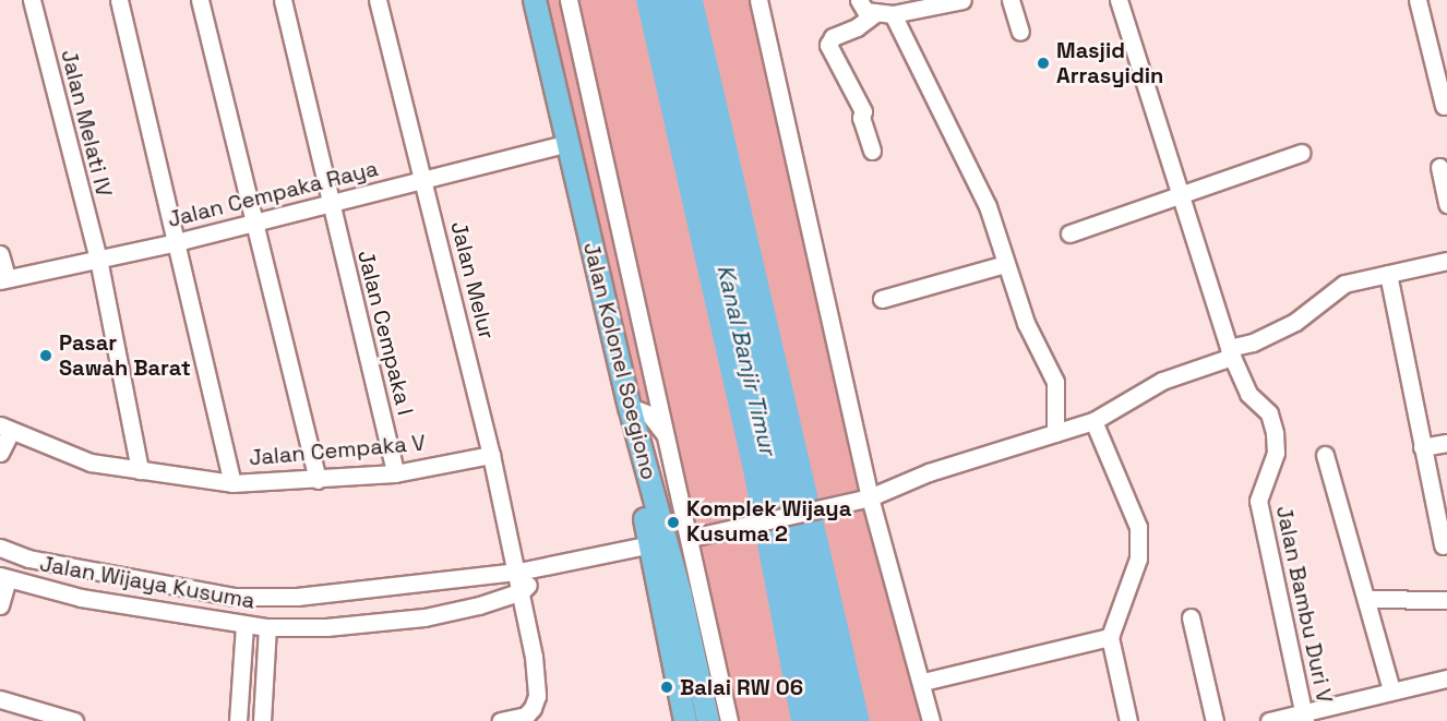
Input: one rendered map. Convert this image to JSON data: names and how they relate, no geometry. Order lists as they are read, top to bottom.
{
  "streets": {
    "main road": ["Jalan Kolonel Soegiono"],
    "street": [
      "Jalan Melati IV",
      "Jalan Cempaka Raya",
      "Jalan Melur",
      "Jalan Cempaka I",
      "Jalan Cempaka V",
      "Jalan Wijaya Kusuma",
      "Jalan Bambu Duri V"
    ]
  },
  "crossings": [
    ["Jalan Melati IV", "Jalan Cempaka Raya"],
    ["Jalan Melati IV", "Jalan Cempaka V"],
    ["Jalan Cempaka Raya", "Jalan Melur"],
    ["Jalan Cempaka Raya", "Jalan Cempaka I"],
    ["Jalan Cempaka Raya", "Jalan Kolonel Soegiono"],
    ["Jalan Melur", "Jalan Cempaka V"],
    ["Jalan Melur", "Jalan Wijaya Kusuma"],
    ["Jalan Cempaka I", "Jalan Cempaka V"],
    ["Jalan Kolonel Soegiono", "Jalan Wijaya Kusuma"]
  ],
  "water": ["Kanal Banjir Timur"],
  "places": [
    "Masjid Arrasyidin",
    "Pasar Sawah Barat",
    "Komplek Wijaya Kusuma 2",
    "Balai RW 06"
  ]
}
